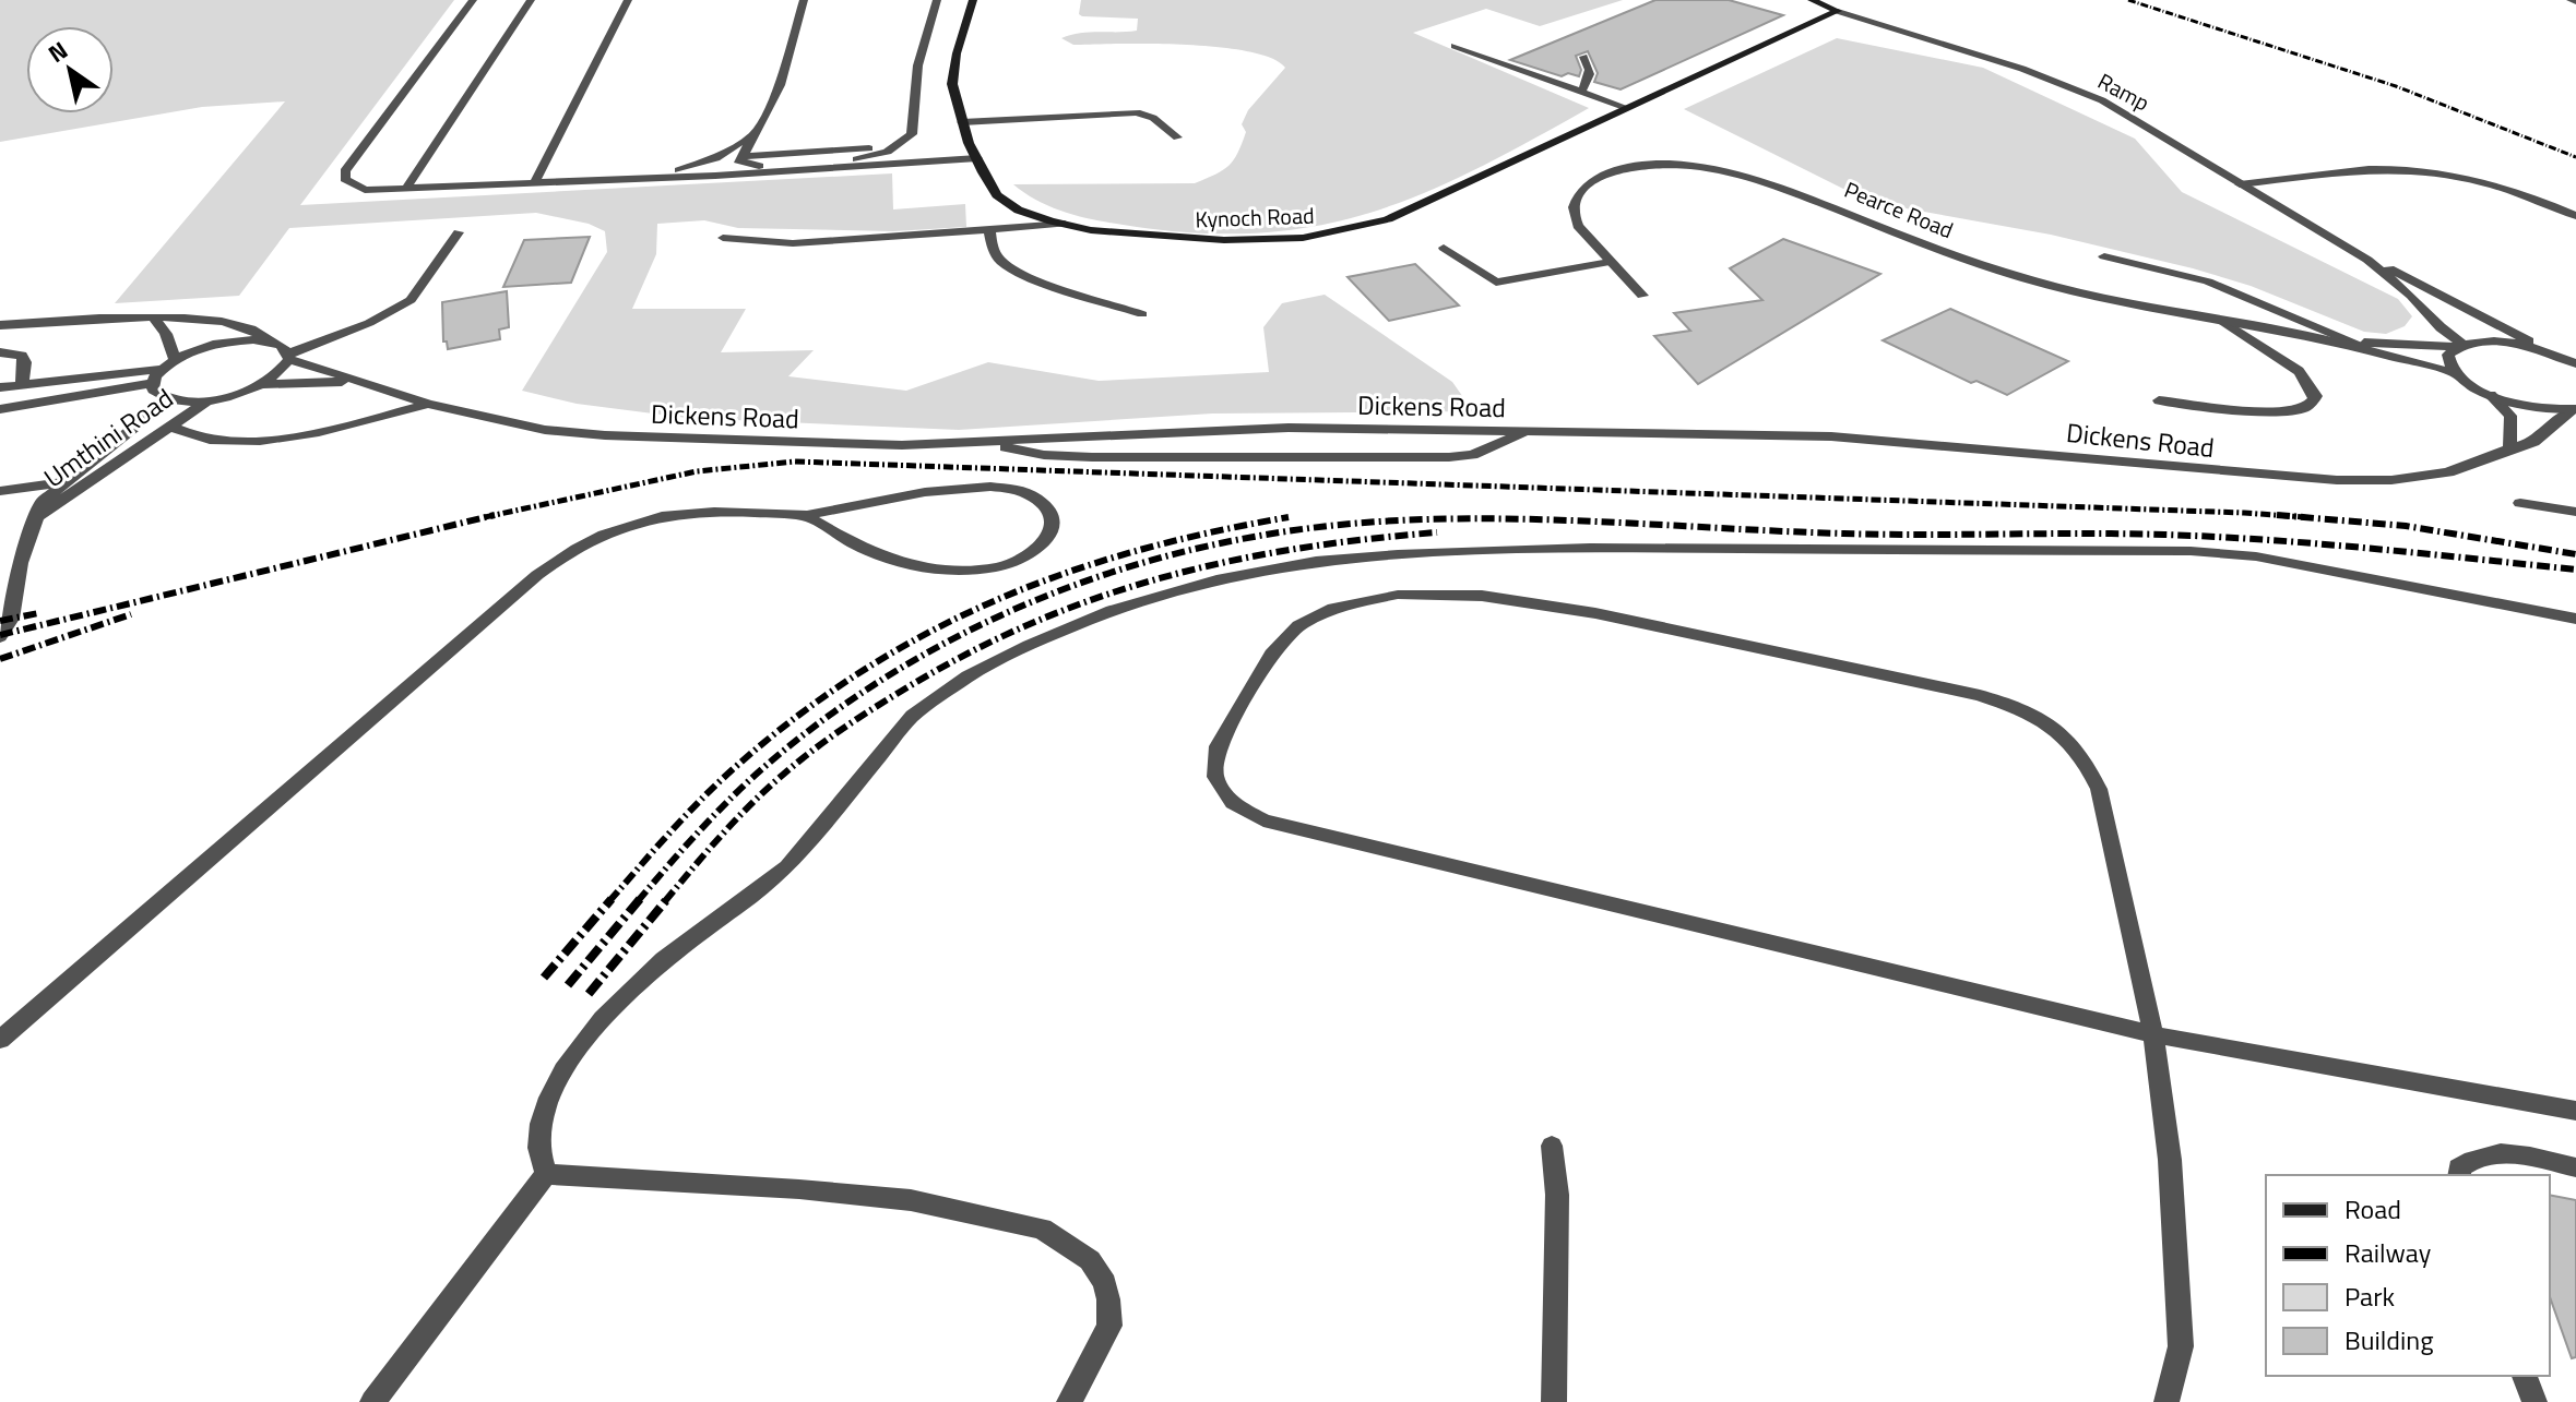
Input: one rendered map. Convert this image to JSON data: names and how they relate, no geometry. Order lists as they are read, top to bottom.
{
  "streets": {
    "street": [
      "Ramp",
      "Pearce Road",
      "Kynoch Road",
      "Dickens Road",
      "Umthini Road"
    ]
  },
  "crossings": [
    ["Ramp", "Pearce Road"],
    ["Ramp", "Kynoch Road"]
  ],
  "legend": [
    "Road",
    "Railway",
    "Park",
    "Building"
  ],
  "north": "top left"
}
